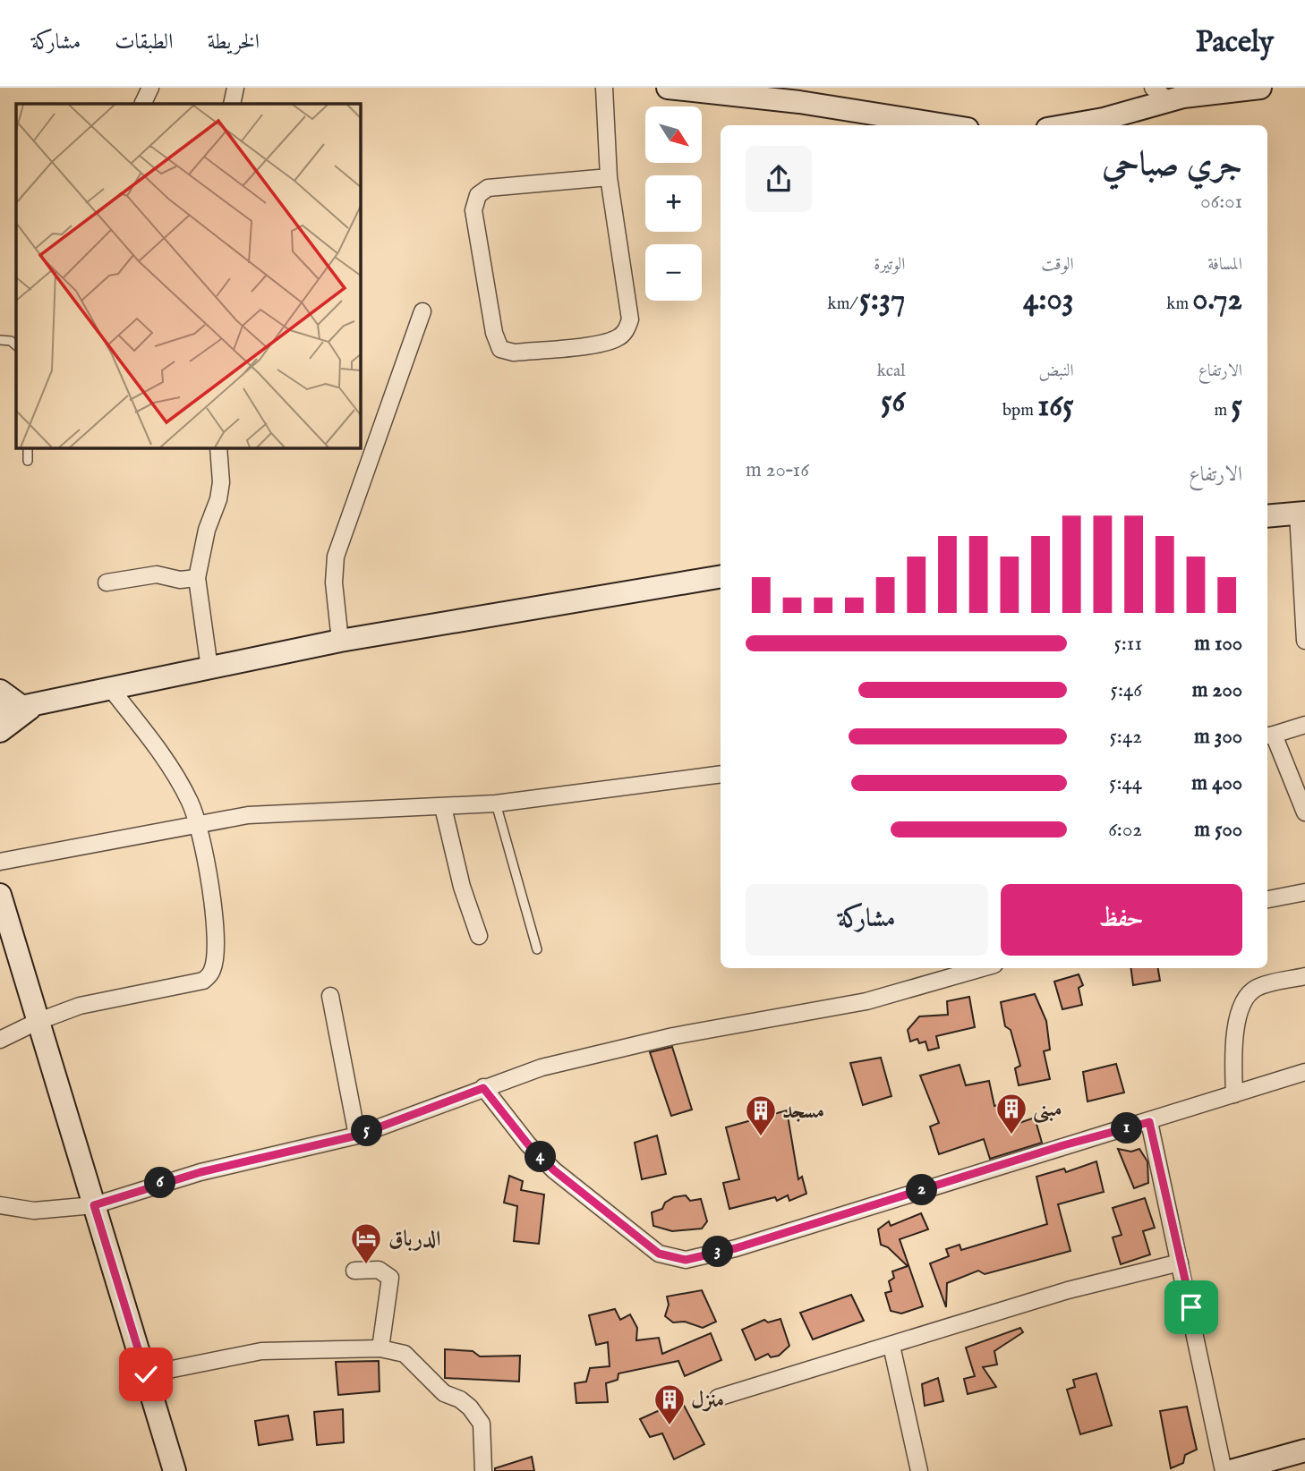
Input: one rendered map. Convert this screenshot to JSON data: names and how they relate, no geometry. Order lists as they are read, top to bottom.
{
  "places": {
    "building": ["مبنى", "مسجد", "منزل"],
    "hotel": ["الدرباق"]
  },
  "north": "bottom right",
  "page": {
    "header": "Pacely",
    "nav": ["الخريطة", "الطبقات", "مشاركة"],
    "map_buttons": ["+", "−"],
    "heading": ["جري صباحي", "06:01"],
    "stats": [
      ["المسافة", "0.72 km"],
      ["الوقت", "4:03"],
      ["الوتيرة", "5:37 /km"],
      ["الارتفاع", "5 m"],
      ["النبض", "165 bpm"],
      ["kcal", "56"]
    ],
    "chart": ["الارتفاع", "16–20 m"],
    "list": [
      {
        "name": "100 m",
        "note": "5:11"
      },
      {
        "name": "200 m",
        "note": "5:46"
      },
      {
        "name": "300 m",
        "note": "5:42"
      },
      {
        "name": "400 m",
        "note": "5:44"
      },
      {
        "name": "500 m",
        "note": "6:02"
      }
    ],
    "buttons": ["حفظ", "مشاركة"],
    "pins": [
      "1",
      "5",
      "4",
      "6",
      "2",
      "3"
    ]
  }
}
